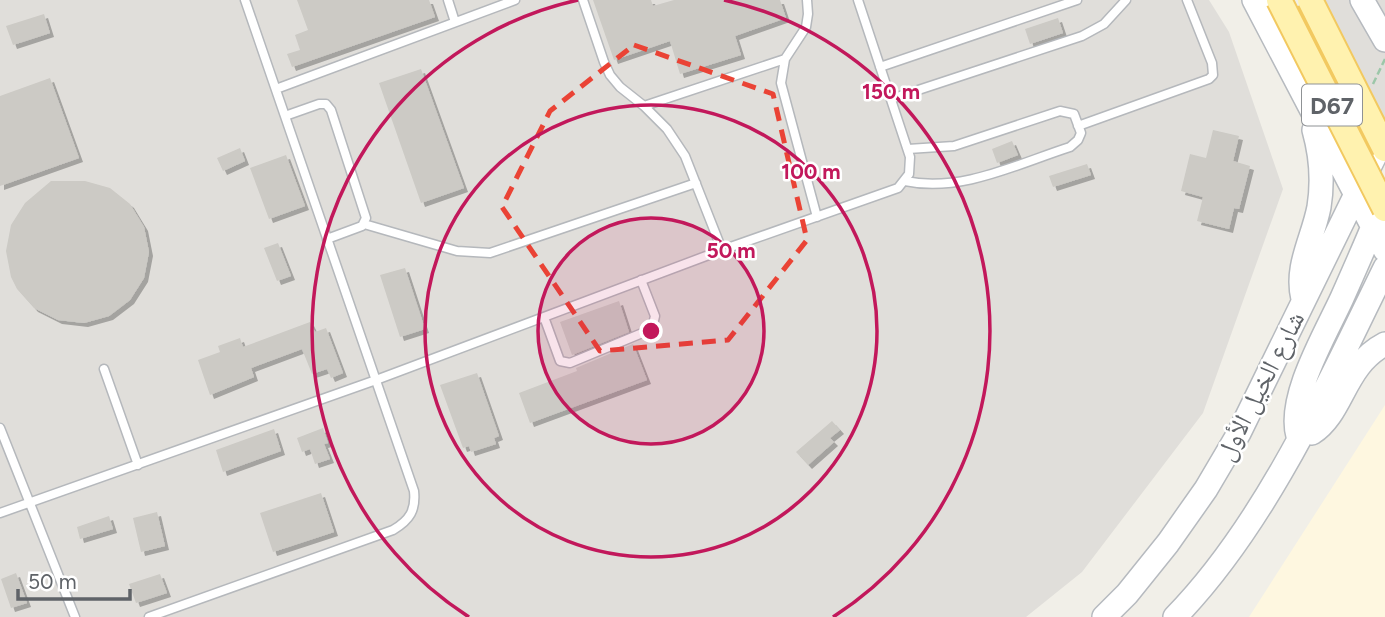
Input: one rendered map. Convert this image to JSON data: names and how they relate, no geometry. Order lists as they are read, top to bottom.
{
  "streets": {
    "main road": ["D67", "شارع الخيل الأول"]
  },
  "crossings": [
    ["D67", "شارع الخيل الأول"]
  ],
  "scale_bar": "50 m",
  "rings": ["150 m", "100 m", "50 m"]
}
